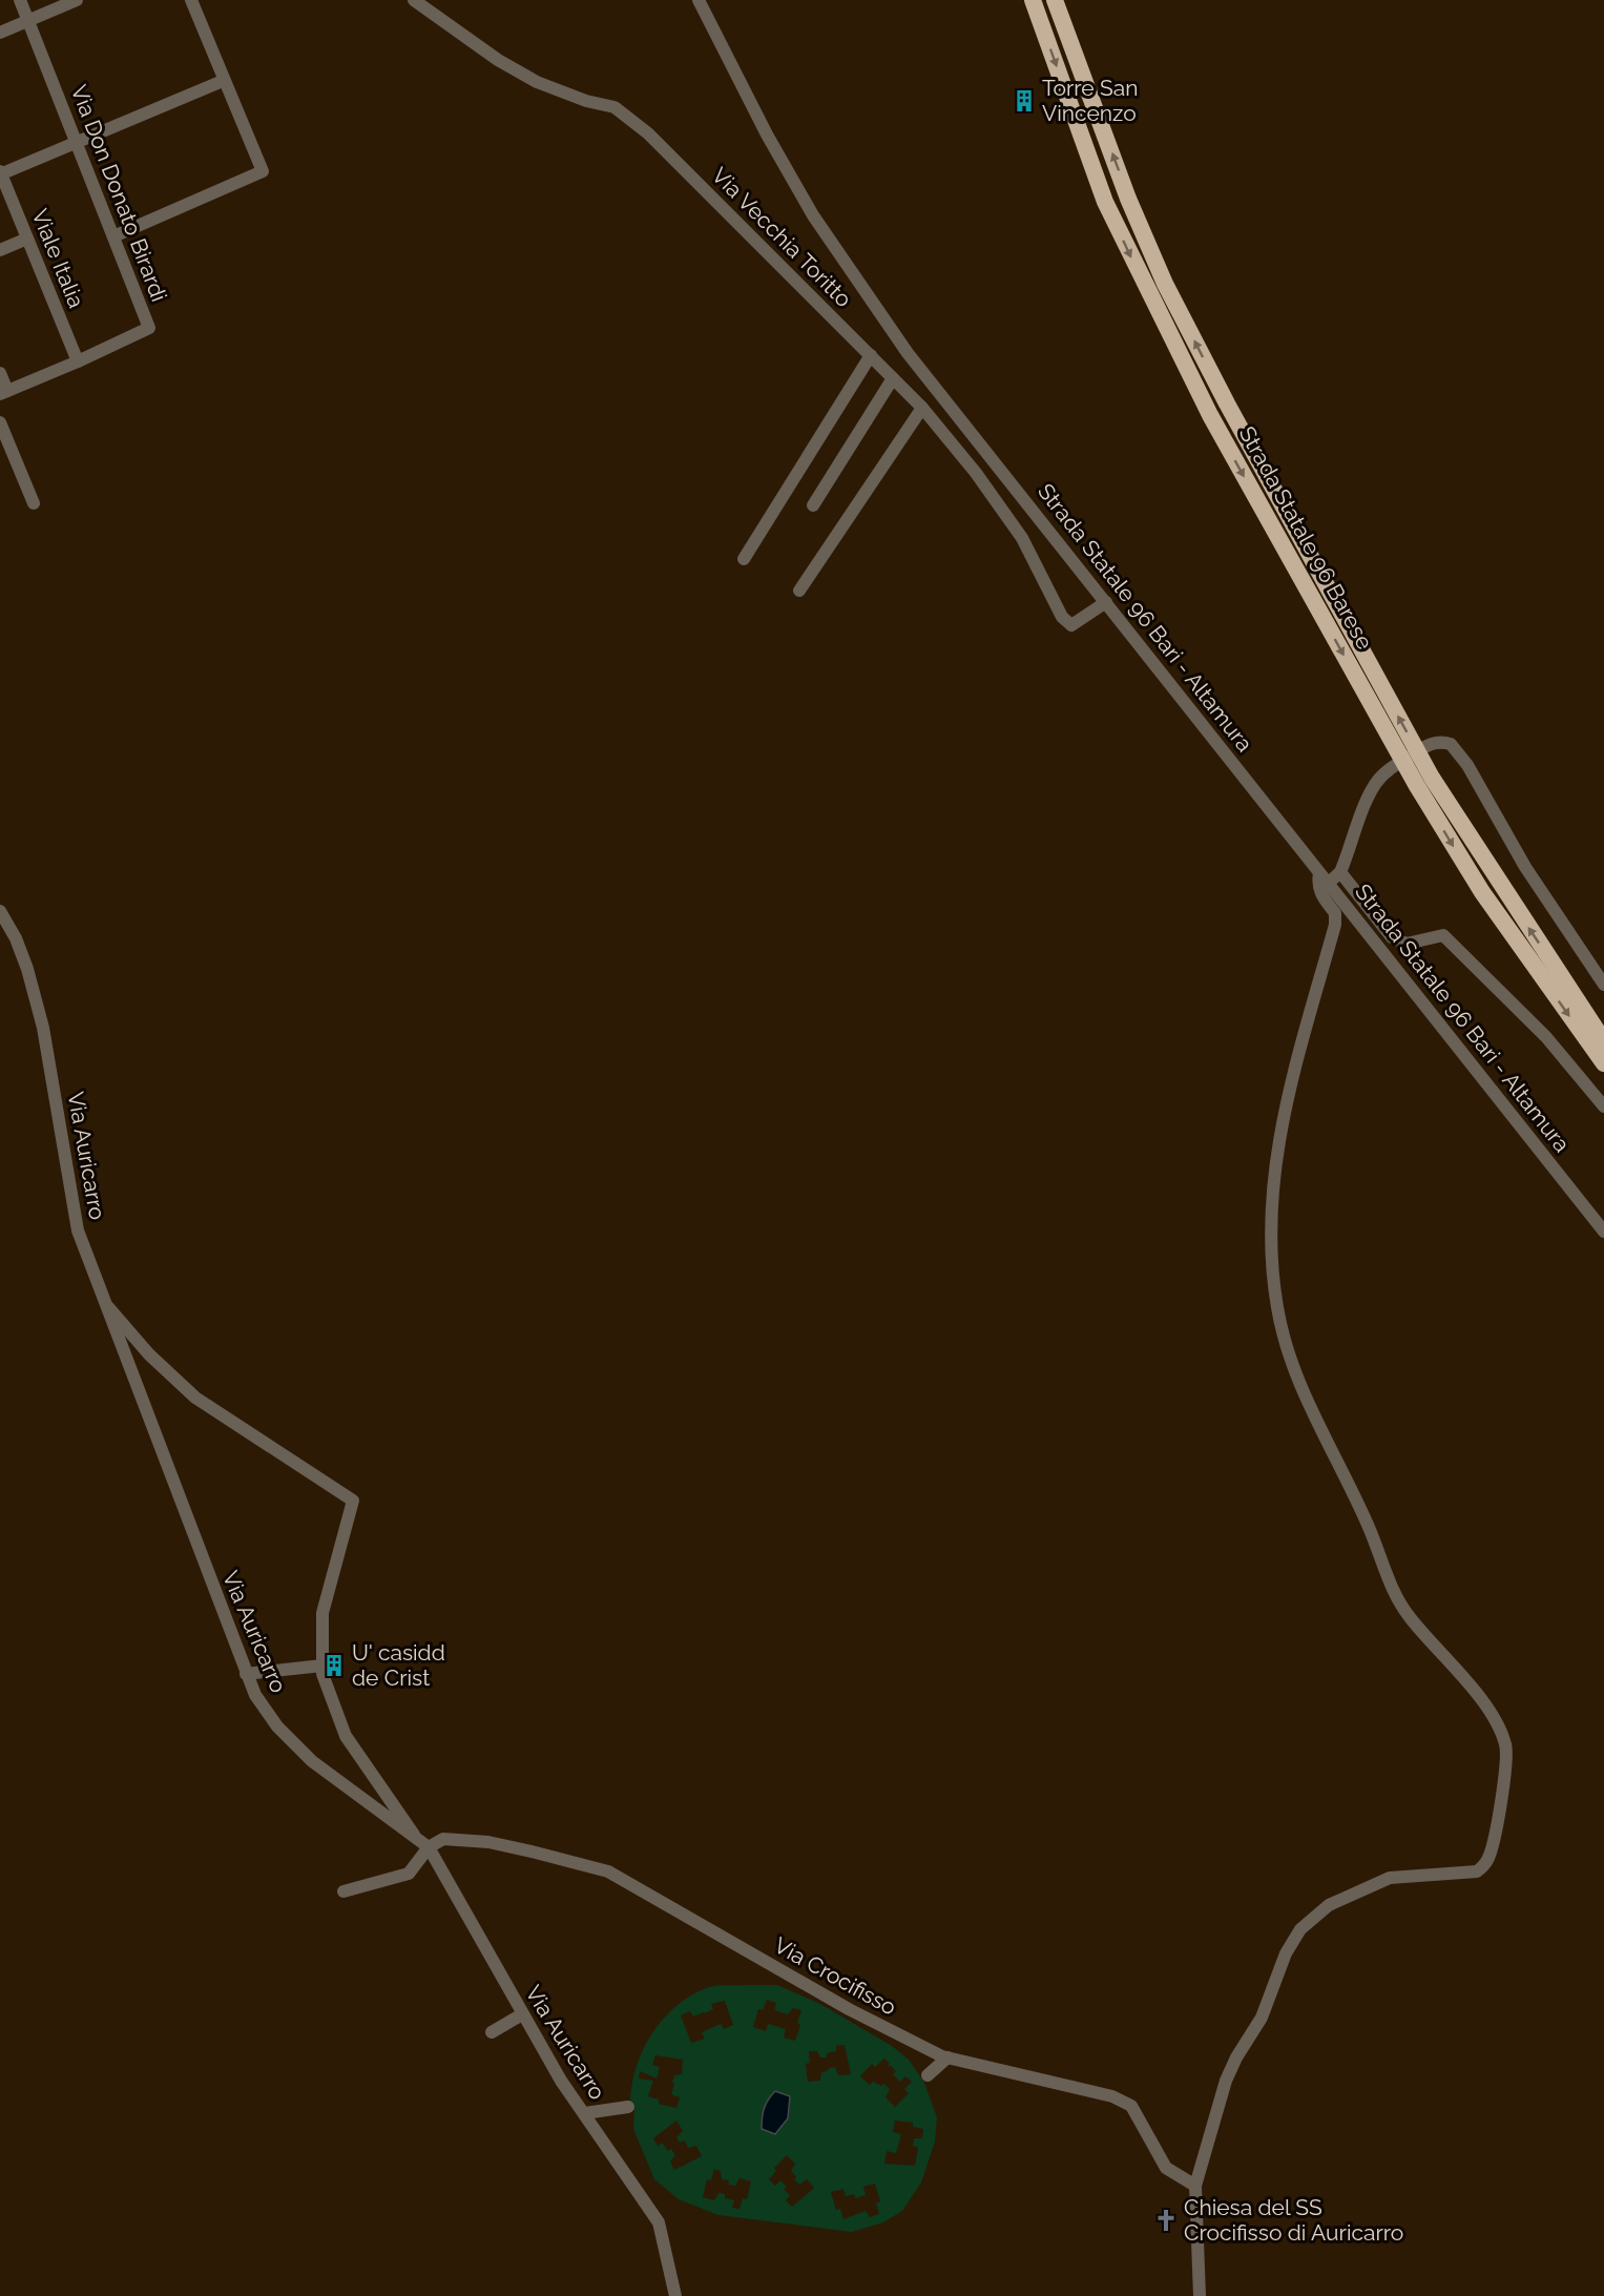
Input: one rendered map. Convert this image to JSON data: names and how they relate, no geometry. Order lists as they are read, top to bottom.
{
  "streets": {
    "highway": ["Strada Statale 96 Barese"],
    "street": [
      "Via Don Donato Birardi",
      "Via Vecchia Toritto",
      "Viale Italia",
      "Strada Statale 96 Bari - Altamura",
      "Via Auricarro",
      "Via Crocifisso"
    ]
  },
  "crossings": [
    ["Via Don Donato Birardi", "Viale Italia"],
    ["Via Vecchia Toritto", "Strada Statale 96 Bari - Altamura"],
    ["Via Auricarro", "Via Crocifisso"]
  ],
  "places": {
    "building": ["Torre San Vincenzo", "U' casidd de Crist"],
    "church": ["Chiesa del SS Crocifisso di Auricarro"]
  }
}
